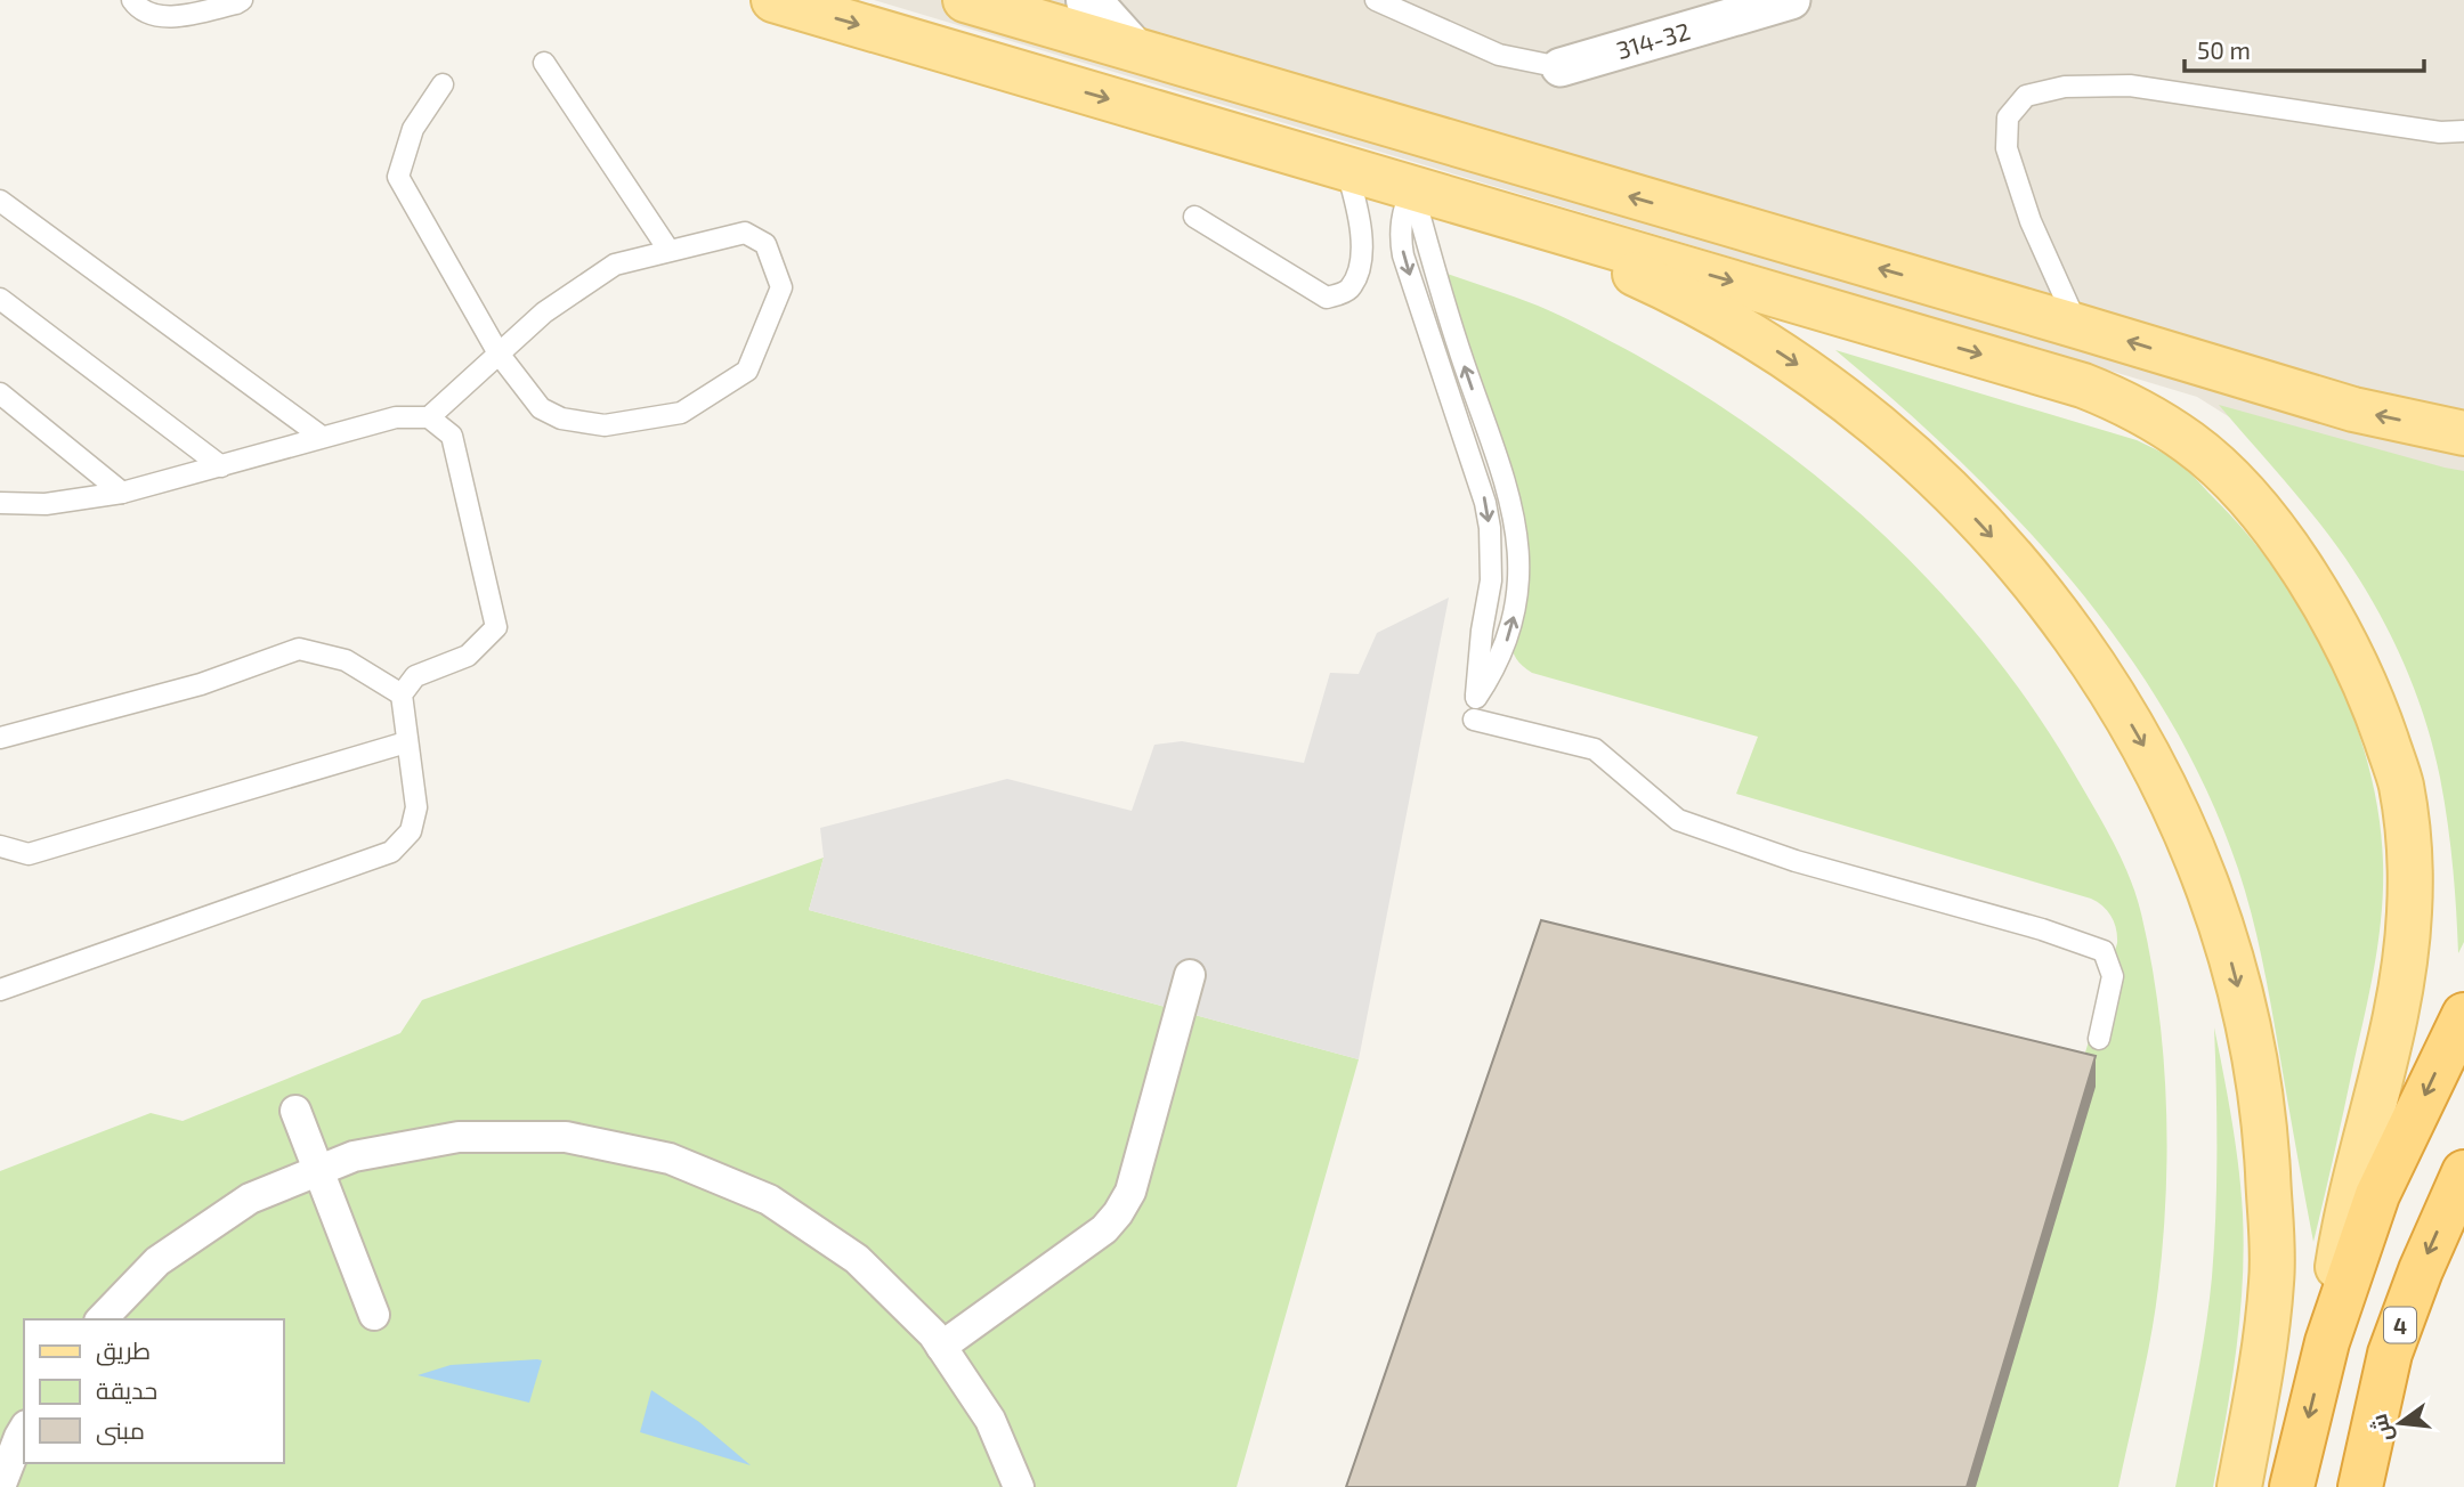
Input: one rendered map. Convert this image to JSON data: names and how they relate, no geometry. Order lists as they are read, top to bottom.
{
  "streets": {
    "highway": ["4"],
    "street": ["314-32"]
  },
  "legend": ["طريق", "حديقة", "مبنى"],
  "scale_bar": "50 m",
  "north": "left"
}
